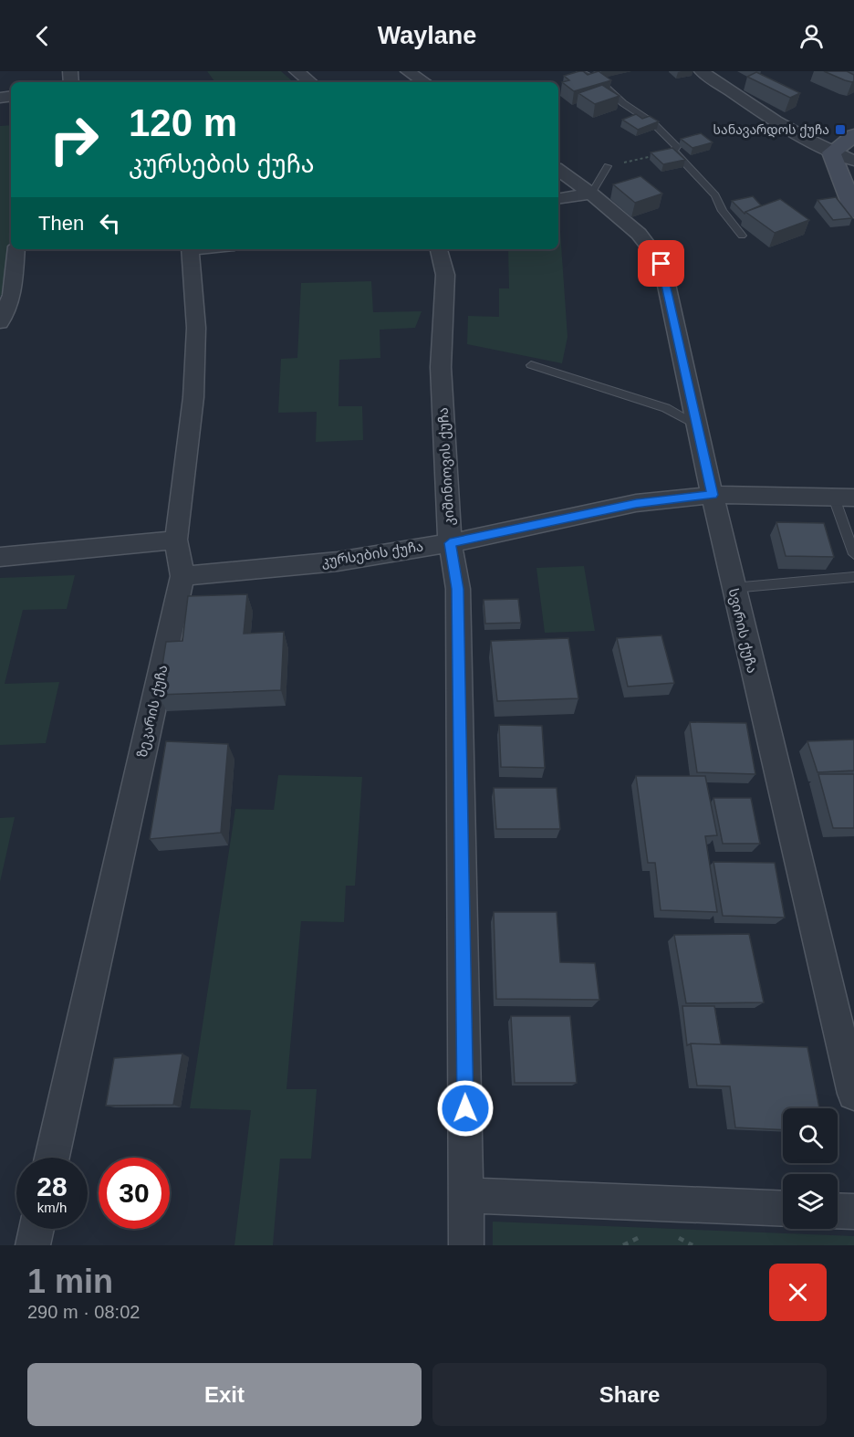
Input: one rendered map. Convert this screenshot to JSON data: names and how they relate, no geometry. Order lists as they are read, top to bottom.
{
  "streets": {
    "street": [
      "კიშინიოვის ქუჩა",
      "კურსების ქუჩა",
      "სვირის ქუჩა",
      "ზეკარის ქუჩა"
    ]
  },
  "crossings": [
    ["კიშინიოვის ქუჩა", "კურსების ქუჩა"],
    ["კურსების ქუჩა", "სვირის ქუჩა"],
    ["კურსების ქუჩა", "ზეკარის ქუჩა"]
  ],
  "places": {
    "transit": ["სანავარდოს ქუჩა"]
  },
  "page": {
    "header": "Waylane",
    "turn": ["120 m", "კურსების ქუჩა"],
    "then": "Then",
    "speed": "28 km/h",
    "limit": "30",
    "heading": ["1 min", "290 m · 08:02"],
    "buttons": ["Exit", "Share"]
  }
}
